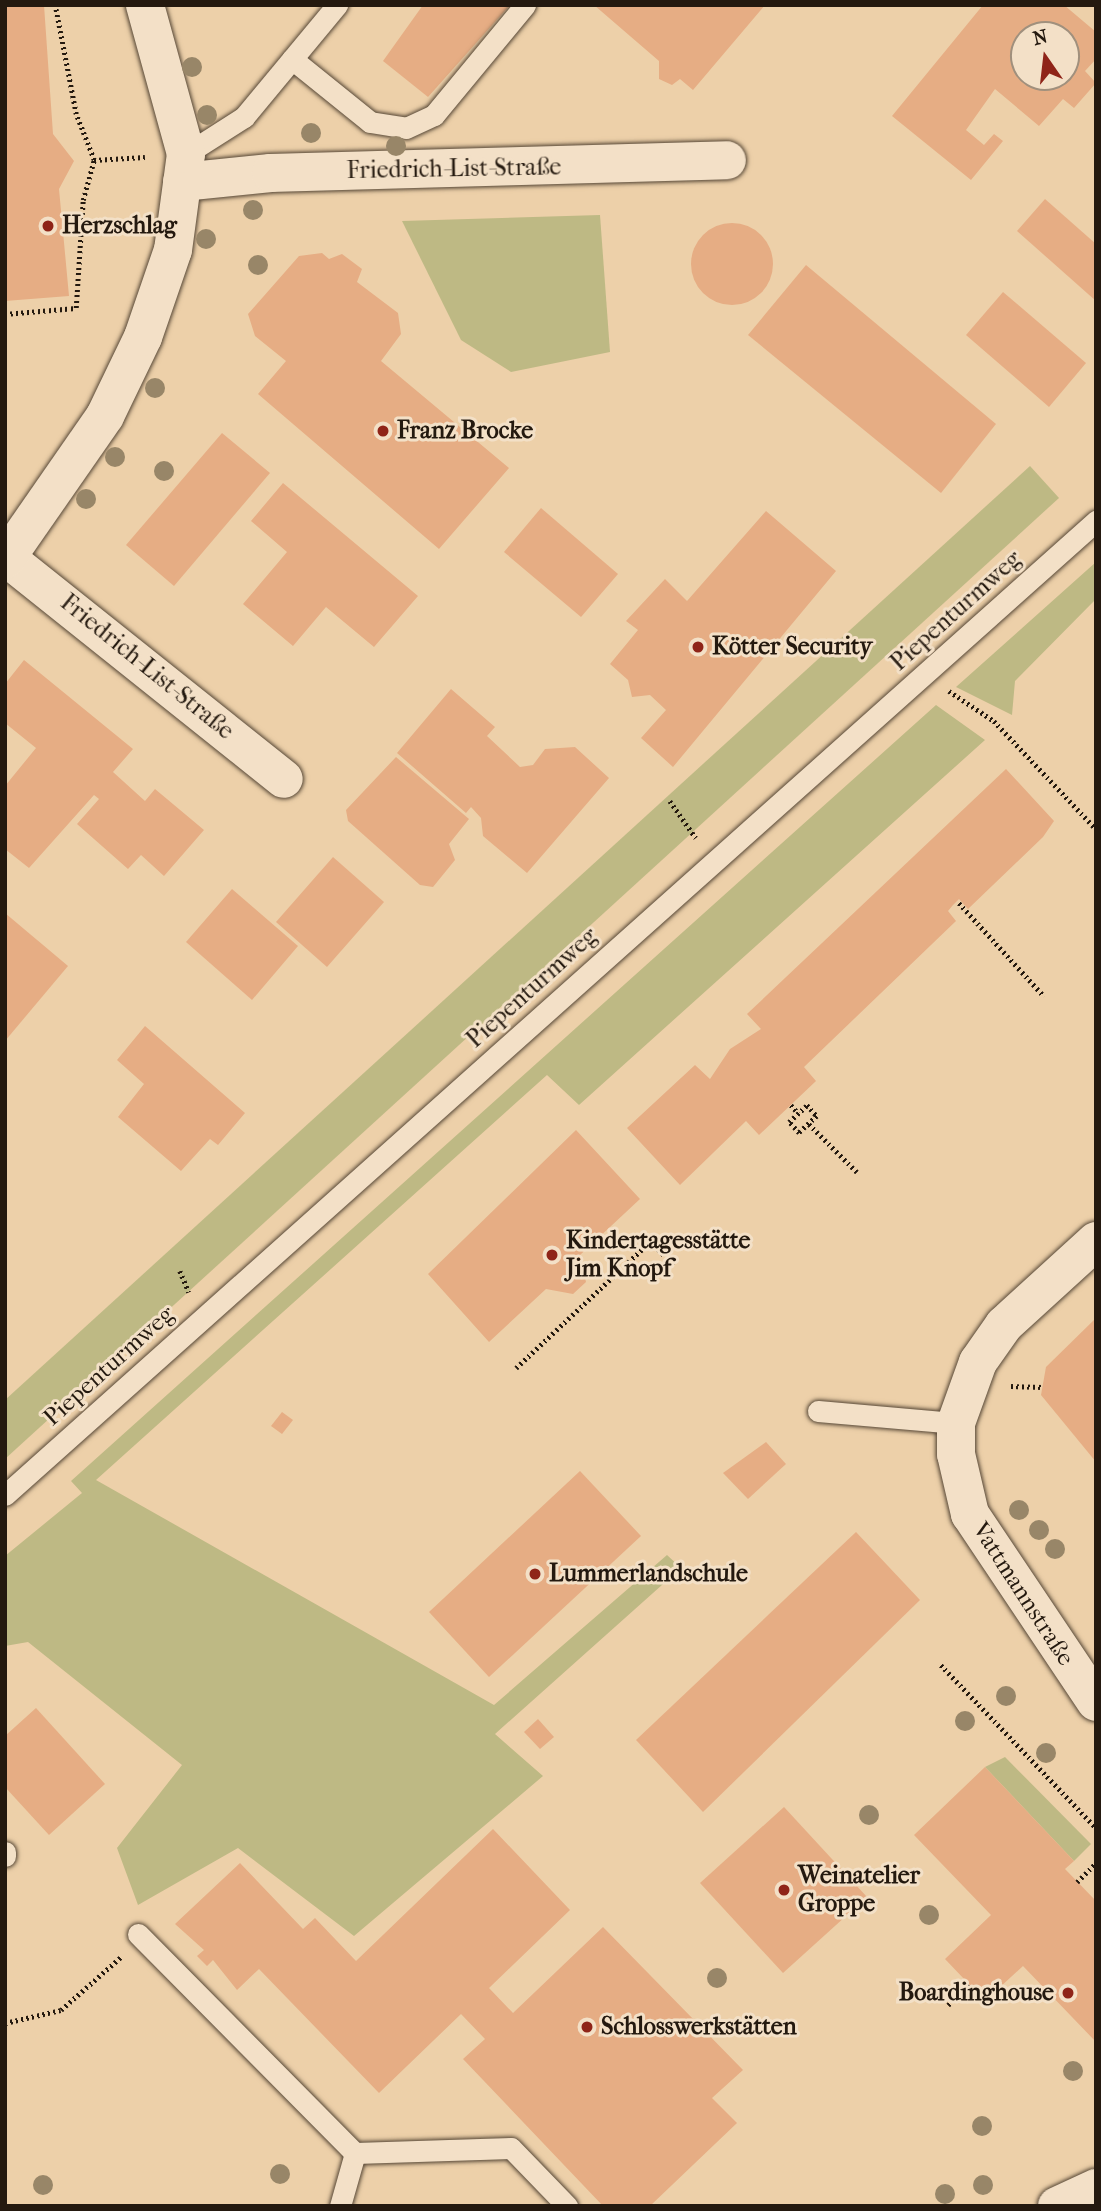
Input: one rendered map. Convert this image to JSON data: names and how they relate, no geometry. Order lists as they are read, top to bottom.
{
  "streets": {
    "street": ["Friedrich-List-Straße", "Vattmannstraße"],
    "lane": ["Piepenturmweg"]
  },
  "places": [
    "Herzschlag",
    "Franz Brocke",
    "Kötter Security",
    "Kindertagesstätte Jim Knopf",
    "Lummerlandschule",
    "Weinatelier Groppe",
    "Boardinghouse",
    "Schlosswerkstätten"
  ],
  "north": "top"
}
